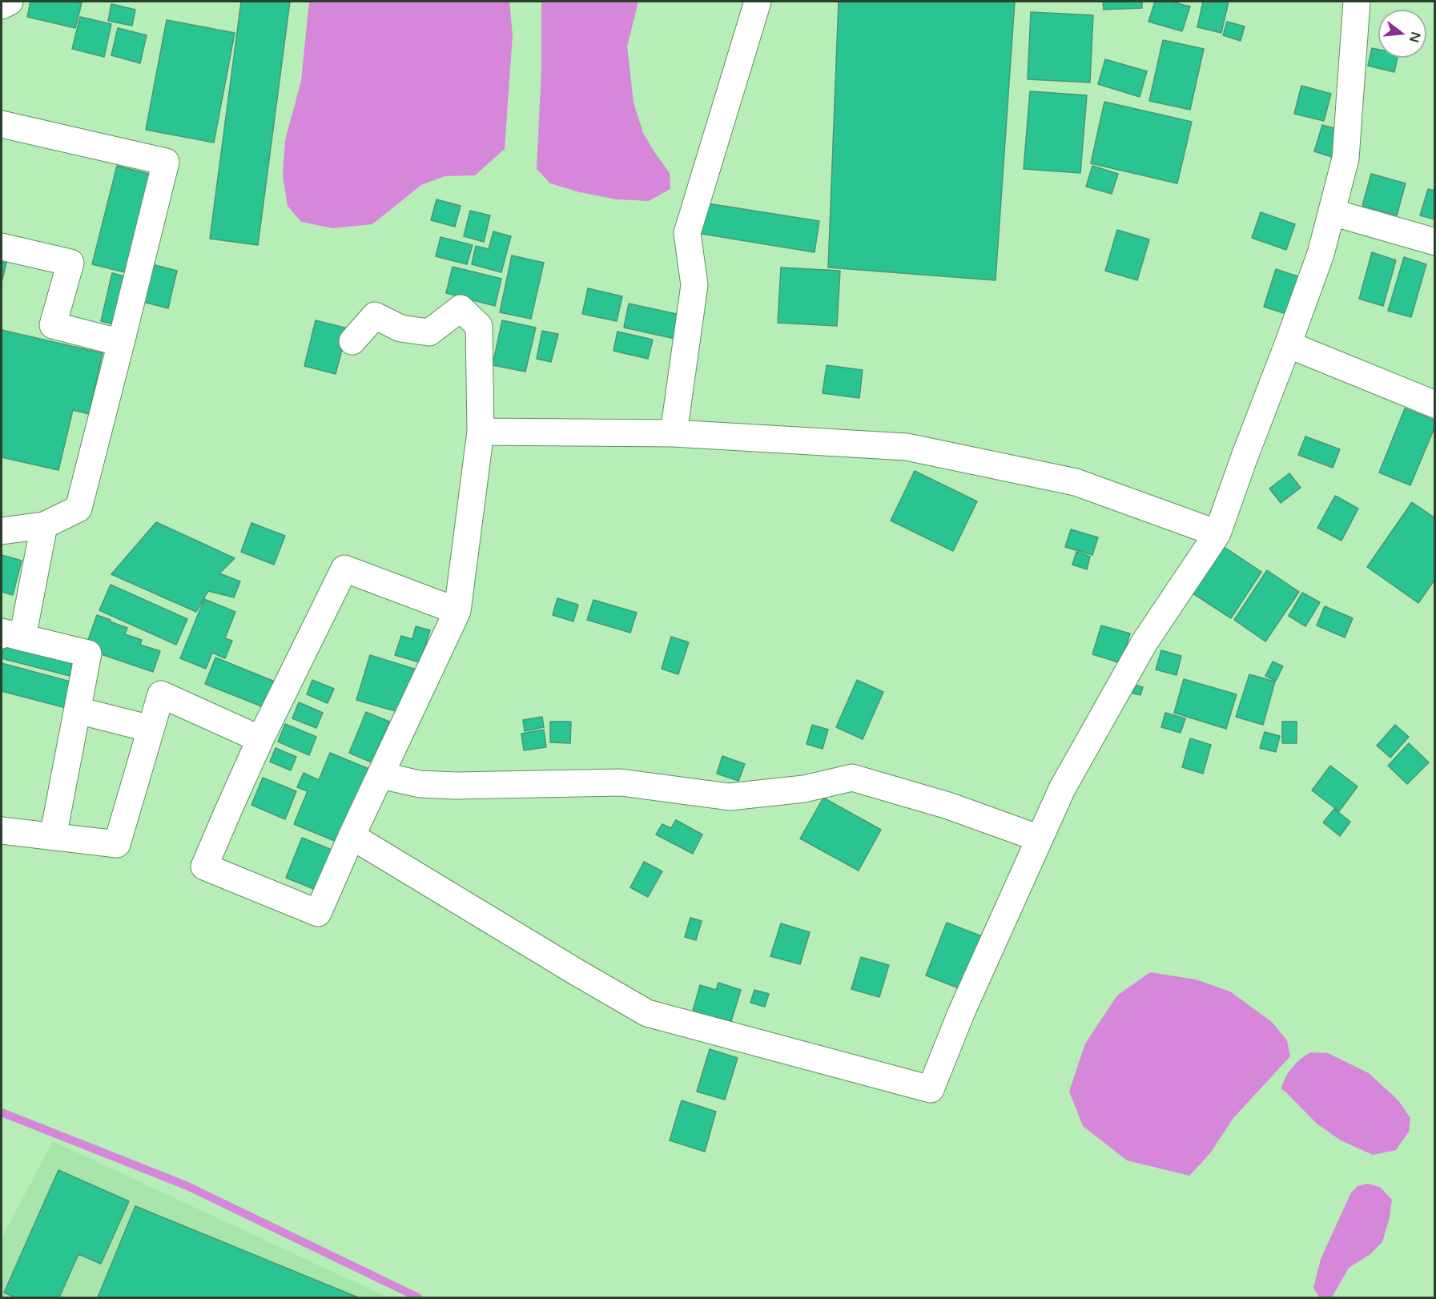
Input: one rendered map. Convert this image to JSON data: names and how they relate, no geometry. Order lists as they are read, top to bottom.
{
  "north": "right"
}
